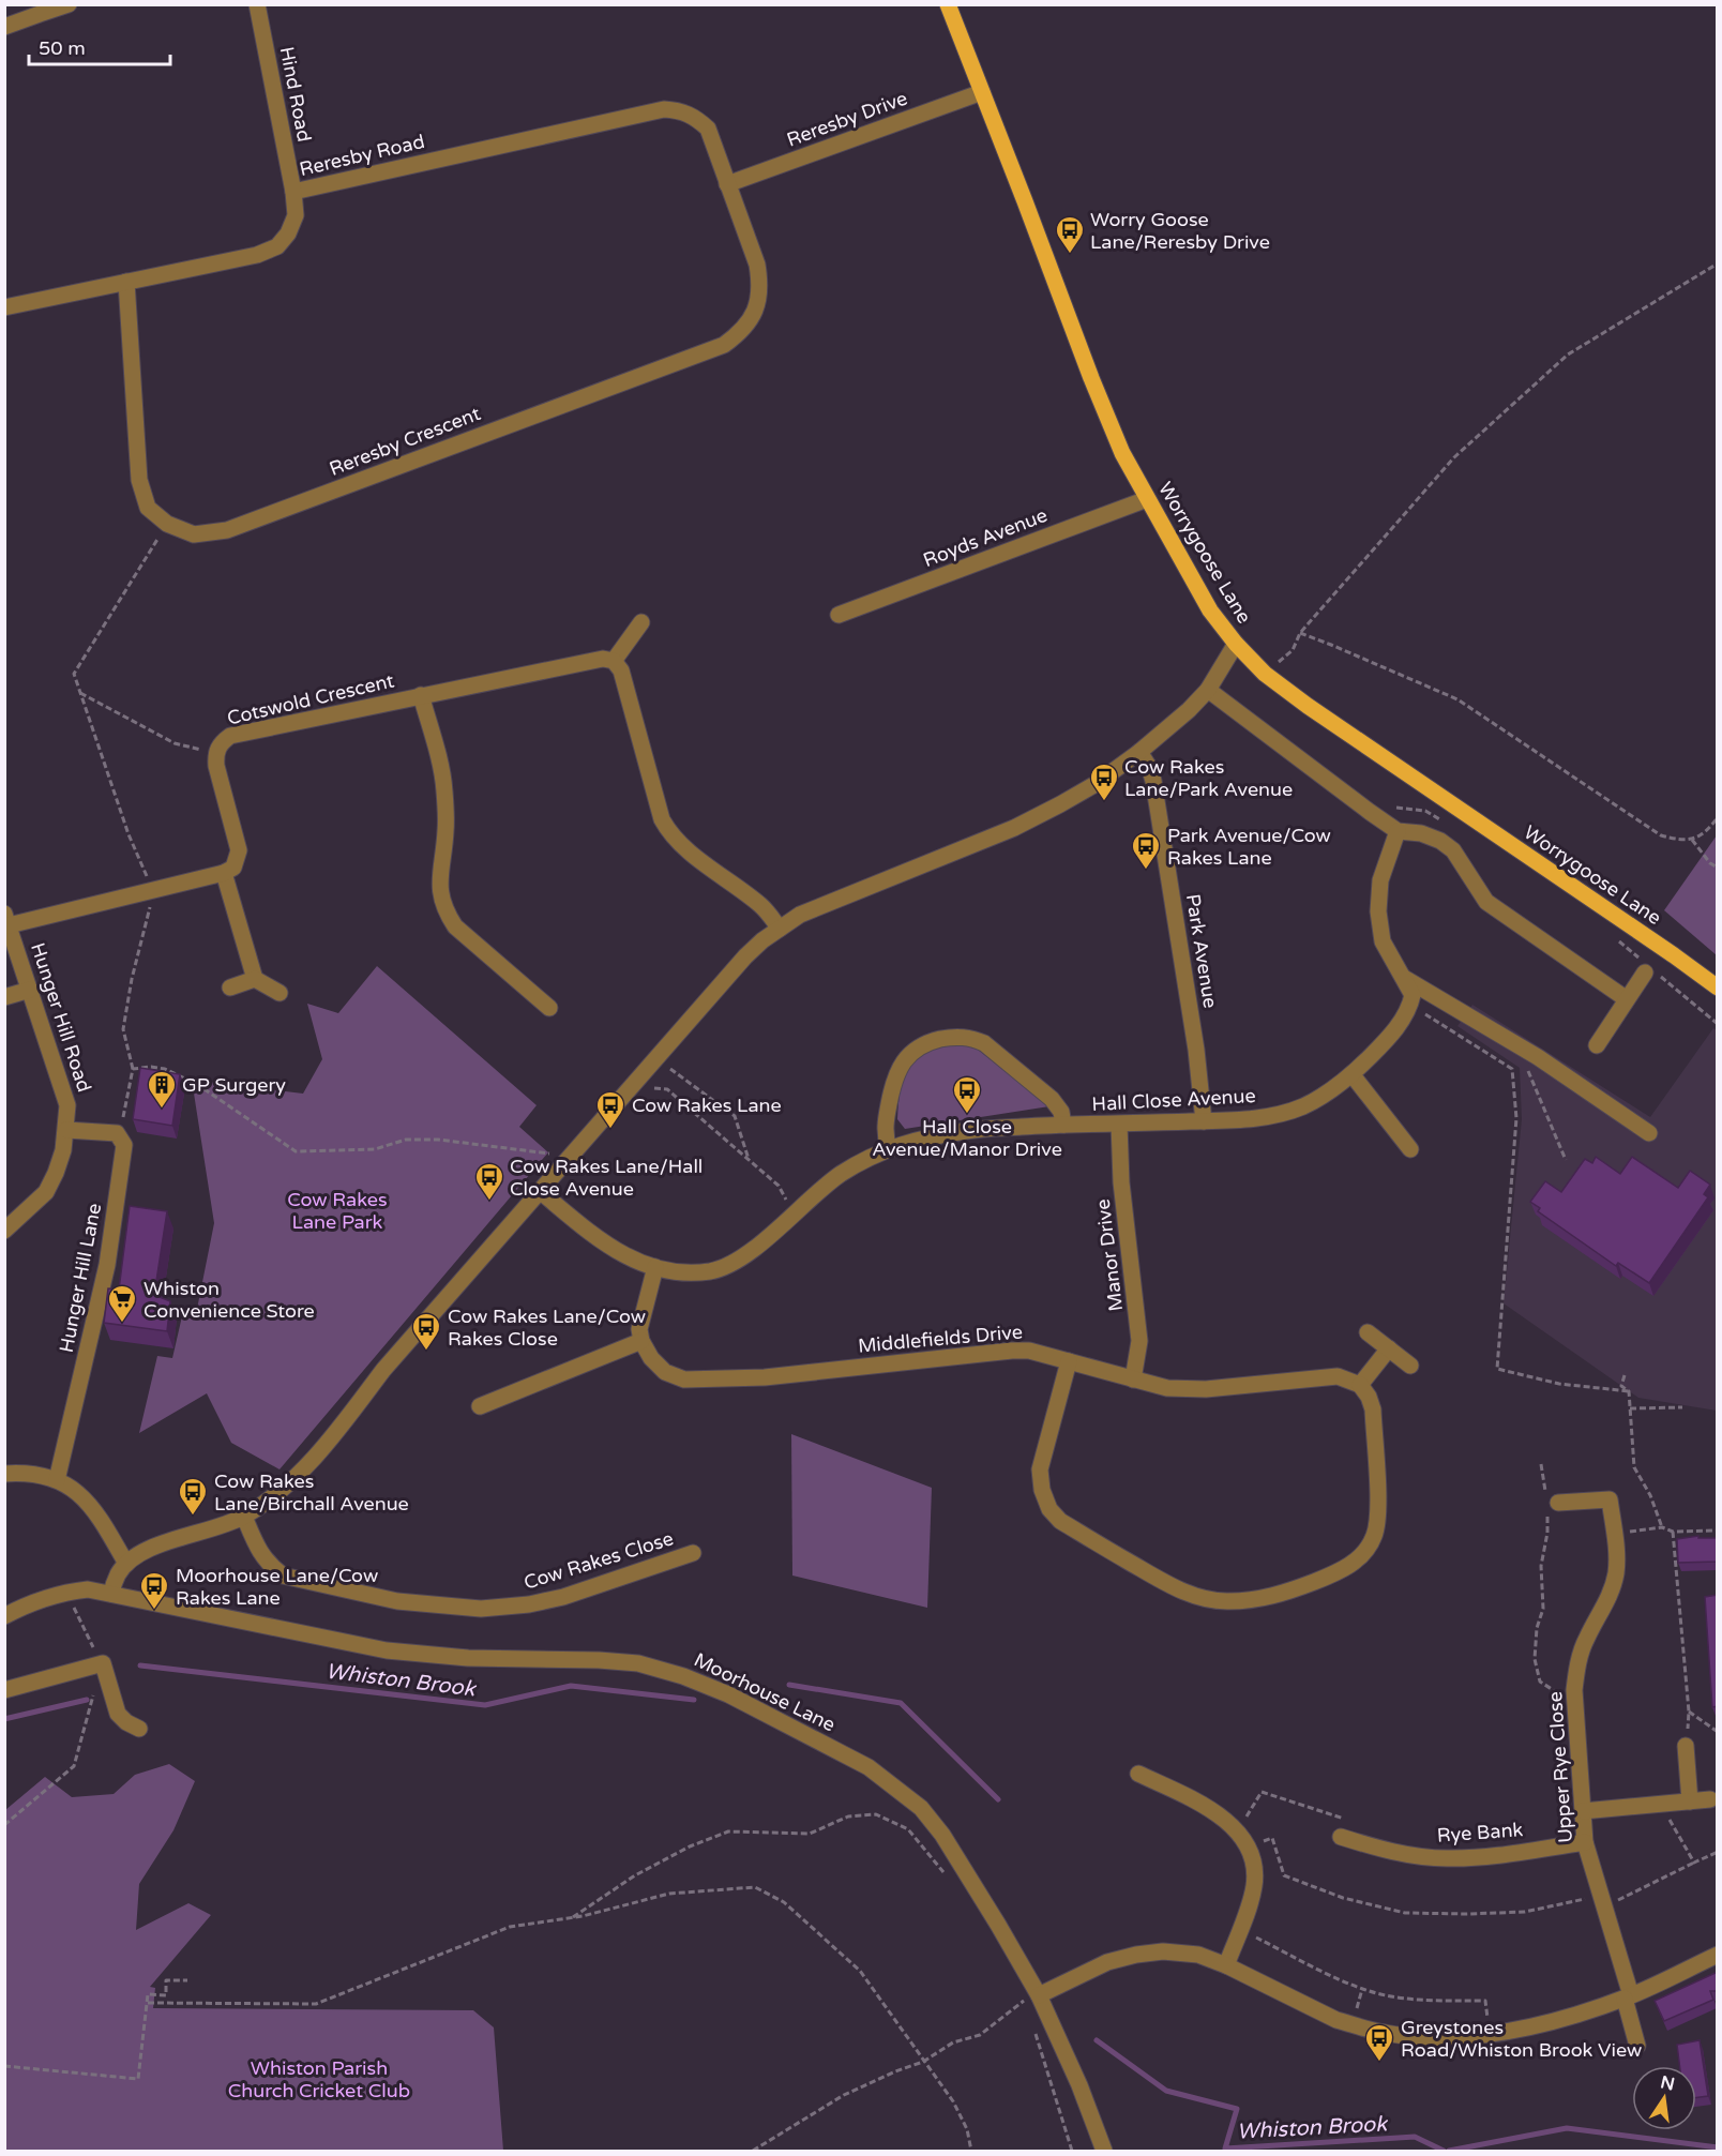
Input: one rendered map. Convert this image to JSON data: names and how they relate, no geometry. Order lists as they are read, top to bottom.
{
  "streets": {
    "main road": ["Worrygoose Lane"],
    "street": [
      "Hind Road",
      "Reresby Drive",
      "Reresby Road",
      "Reresby Crescent",
      "Royds Avenue",
      "Cotswold Crescent",
      "Park Avenue",
      "Hunger Hill Road",
      "Hall Close Avenue",
      "Manor Drive",
      "Hunger Hill Lane",
      "Middlefields Drive",
      "Cow Rakes Close",
      "Moorhouse Lane",
      "Upper Rye Close",
      "Rye Bank"
    ]
  },
  "crossings": [
    ["Hind Road", "Reresby Road"],
    ["Reresby Drive", "Reresby Road"],
    ["Reresby Drive", "Reresby Crescent"],
    ["Reresby Drive", "Worrygoose Lane"],
    ["Reresby Road", "Reresby Crescent"],
    ["Royds Avenue", "Worrygoose Lane"],
    ["Park Avenue", "Hall Close Avenue"],
    ["Hall Close Avenue", "Manor Drive"],
    ["Manor Drive", "Middlefields Drive"],
    ["Upper Rye Close", "Rye Bank"]
  ],
  "water": ["Whiston Brook"],
  "parks": ["Cow Rakes Lane Park", "Whiston Parish Church Cricket Club"],
  "places": {
    "bus stop": [
      "Worry Goose Lane/Reresby Drive",
      "Cow Rakes Lane/Park Avenue",
      "Park Avenue/Cow Rakes Lane",
      "Hall Close Avenue/Manor Drive",
      "Cow Rakes Lane",
      "Cow Rakes Lane/Hall Close Avenue",
      "Cow Rakes Lane/Cow Rakes Close",
      "Cow Rakes Lane/Birchall Avenue",
      "Moorhouse Lane/Cow Rakes Lane",
      "Greystones Road/Whiston Brook View"
    ],
    "building": ["GP Surgery"],
    "supermarket": ["Whiston Convenience Store"]
  },
  "scale_bar": "50 m",
  "north": "top"
}
